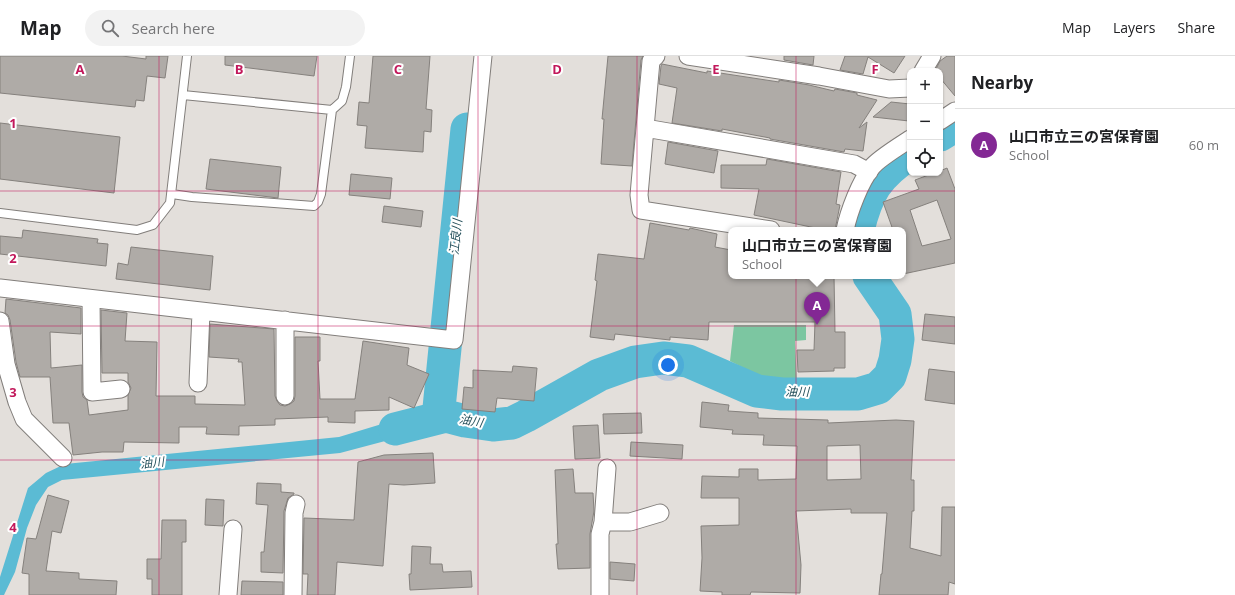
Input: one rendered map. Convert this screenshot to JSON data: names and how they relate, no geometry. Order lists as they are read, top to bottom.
{
  "water": ["江良川", "油川"],
  "page": {
    "header": "Map",
    "search": "Search here",
    "nav": ["Map", "Layers", "Share"],
    "heading": "Nearby",
    "map_buttons": ["+", "−"],
    "list": [
      {
        "mark": "A",
        "name": "山口市立三の宮保育園",
        "note": "School",
        "value": "60 m"
      }
    ],
    "popup": ["山口市立三の宮保育園", "School"],
    "pins": "A"
  },
  "grid": {
    "columns": [
      "A",
      "B",
      "C",
      "D",
      "E",
      "F"
    ],
    "rows": [
      "1",
      "2",
      "3",
      "4"
    ]
  }
}
